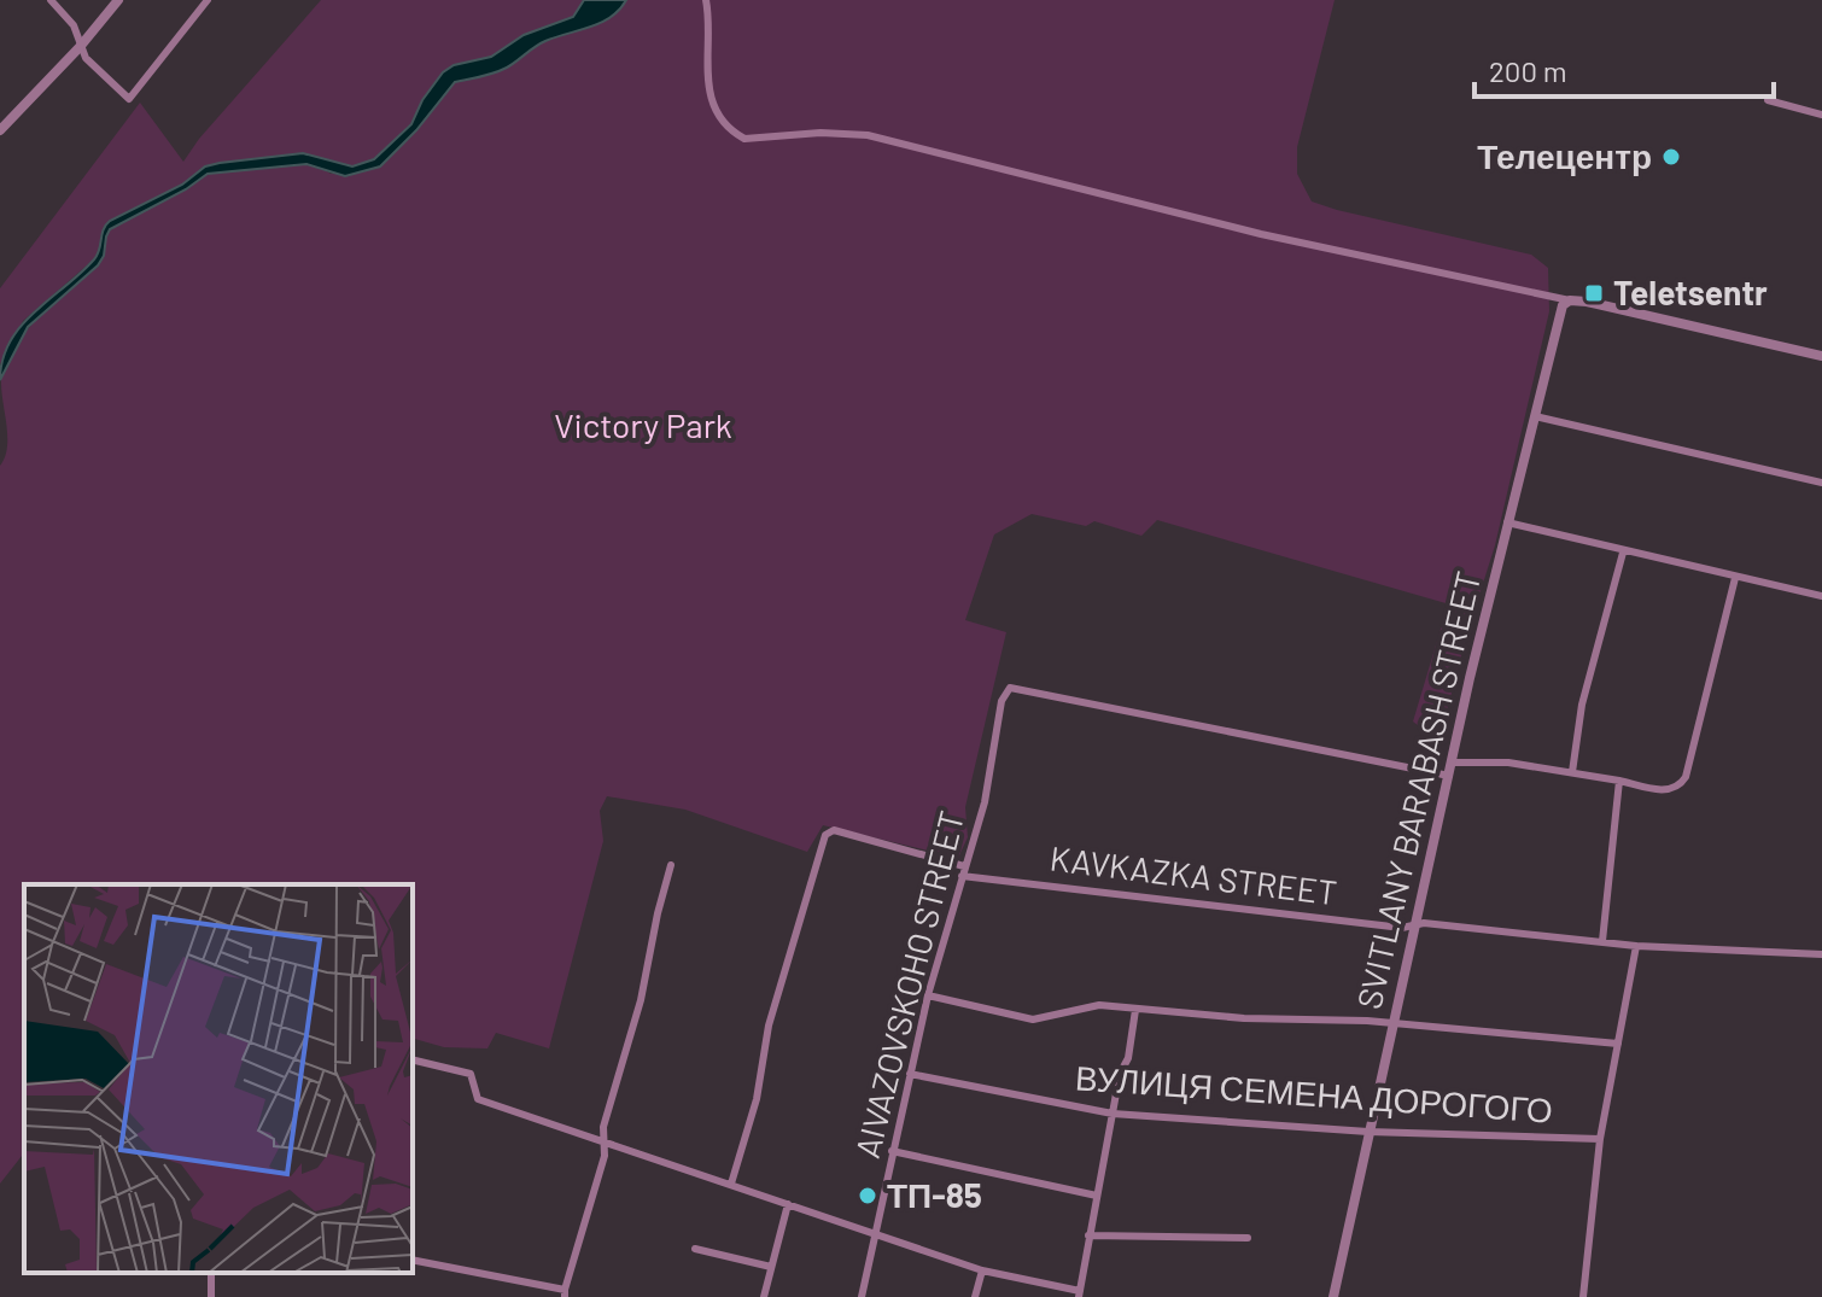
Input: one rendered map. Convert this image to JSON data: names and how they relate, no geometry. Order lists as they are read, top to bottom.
{
  "streets": {
    "street": [
      "SVITLANY BARABASH STREET",
      "KAVKAZKA STREET",
      "AIVAZOVSKOHO STREET",
      "ВУЛИЦЯ СЕМЕНА ДОРОГОГО"
    ]
  },
  "crossings": [
    ["SVITLANY BARABASH STREET", "KAVKAZKA STREET"],
    ["SVITLANY BARABASH STREET", "AIVAZOVSKOHO STREET"],
    ["SVITLANY BARABASH STREET", "ВУЛИЦЯ СЕМЕНА ДОРОГОГО"],
    ["KAVKAZKA STREET", "AIVAZOVSKOHO STREET"],
    ["AIVAZOVSKOHO STREET", "ВУЛИЦЯ СЕМЕНА ДОРОГОГО"]
  ],
  "parks": ["Victory Park"],
  "places": {
    "other": ["Телецентр", "ТП-85"],
    "transit": ["Teletsentr"]
  },
  "scale_bar": "200 m"
}
